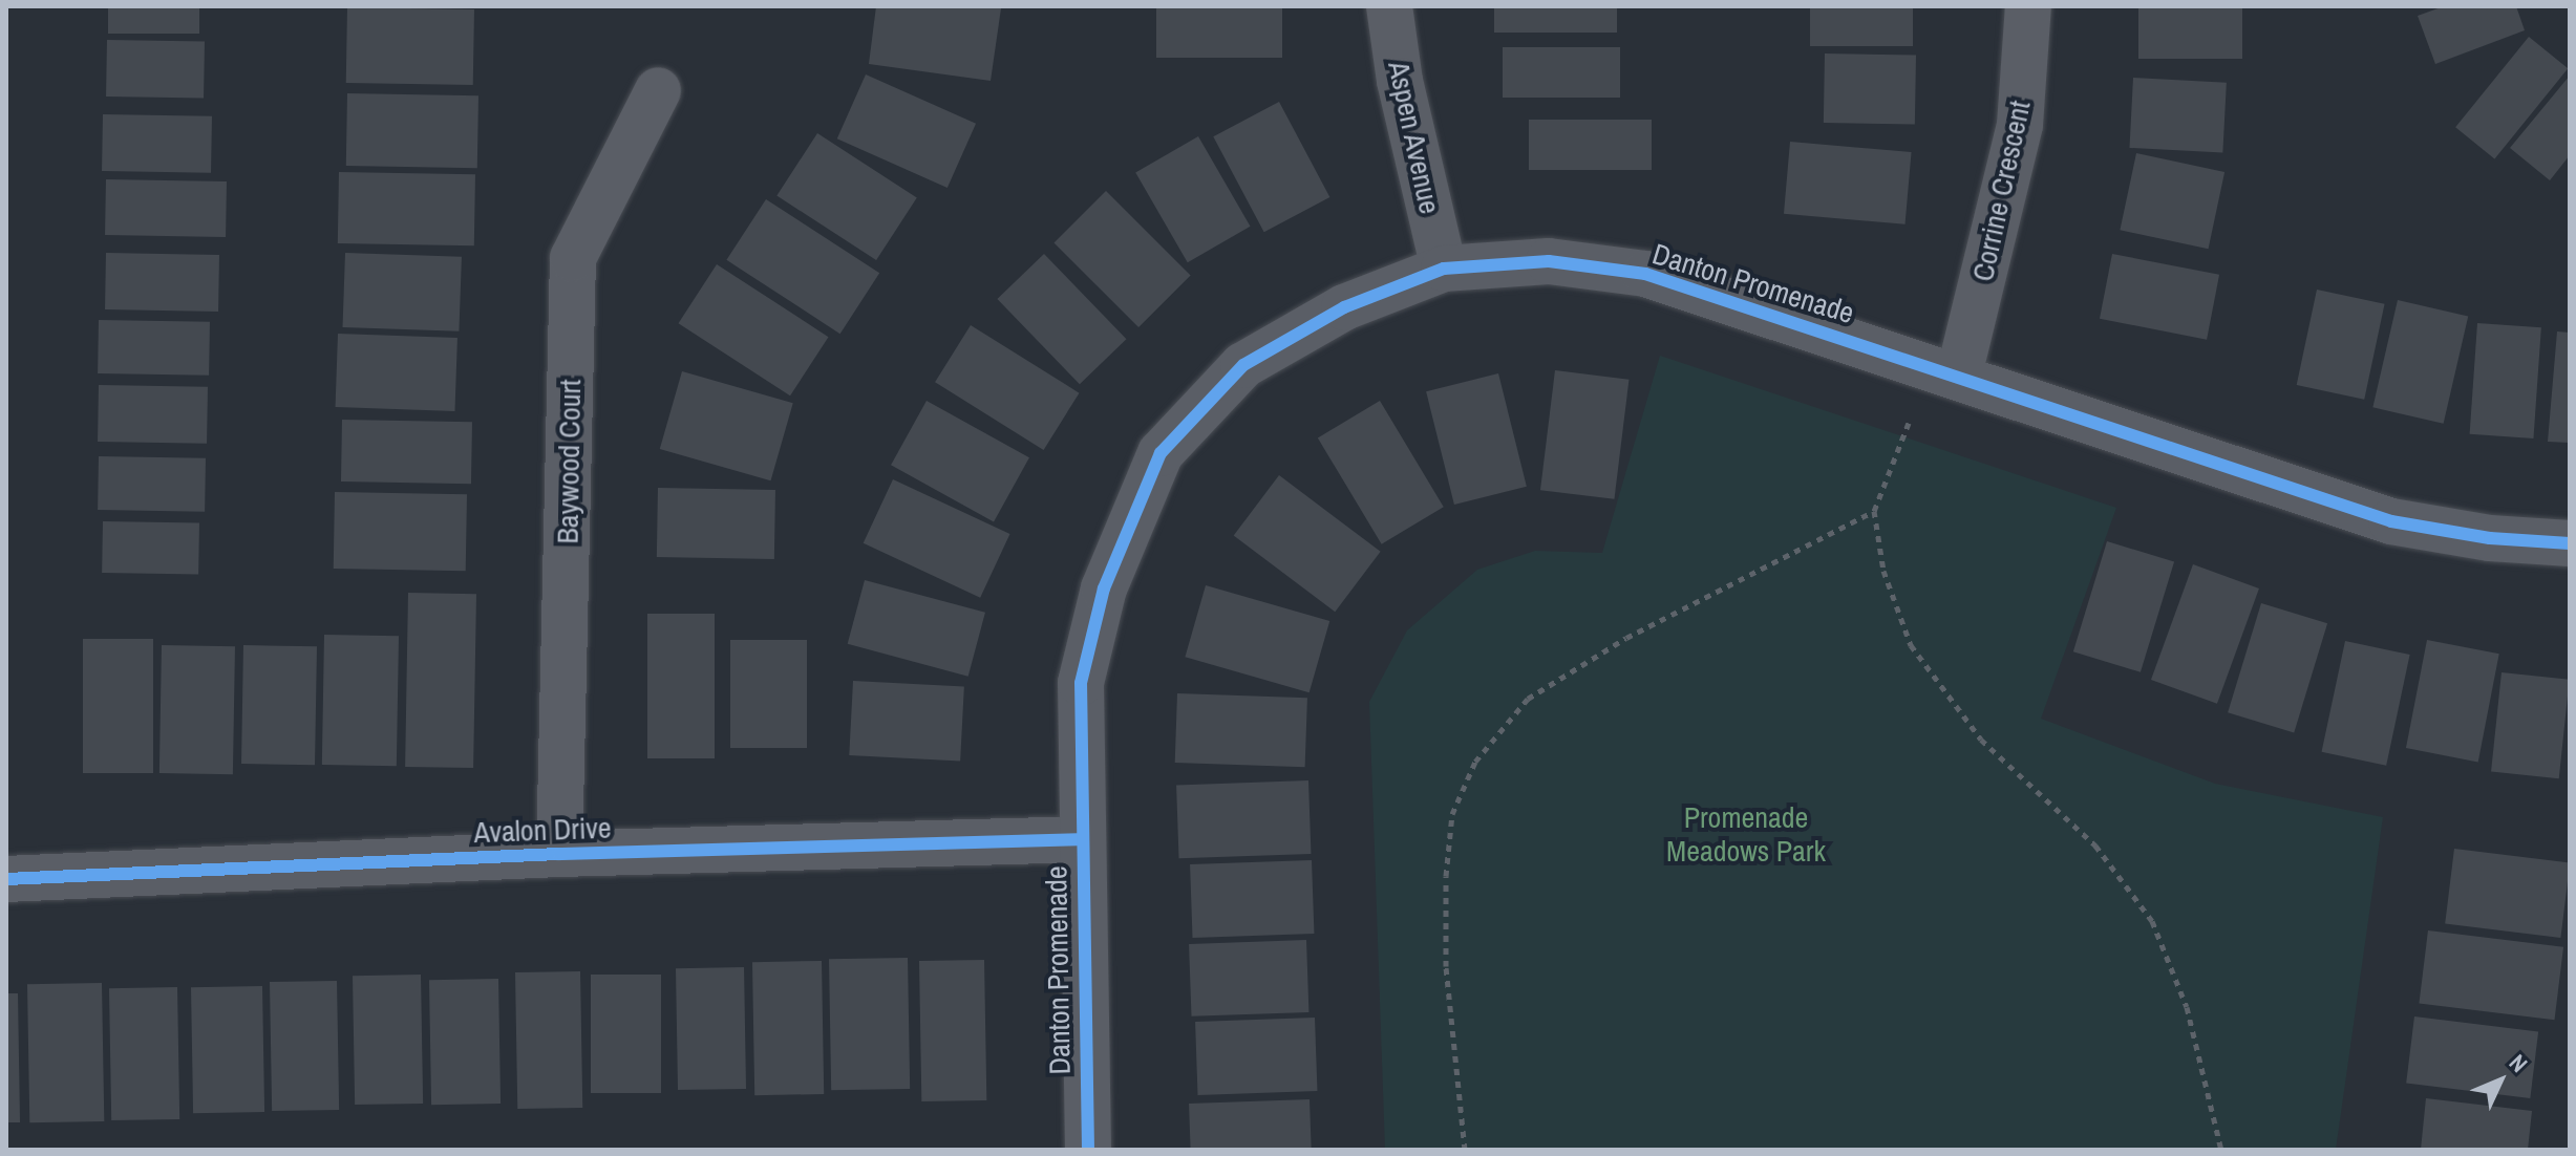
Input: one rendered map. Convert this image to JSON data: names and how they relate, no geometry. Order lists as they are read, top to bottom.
{
  "streets": {
    "street": [
      "Aspen Avenue",
      "Corrine Crescent",
      "Danton Promenade",
      "Baywood Court",
      "Avalon Drive"
    ]
  },
  "crossings": [
    ["Aspen Avenue", "Danton Promenade"],
    ["Corrine Crescent", "Danton Promenade"],
    ["Danton Promenade", "Avalon Drive"],
    ["Baywood Court", "Avalon Drive"]
  ],
  "parks": ["Promenade Meadows Park"],
  "north": "top right"
}
